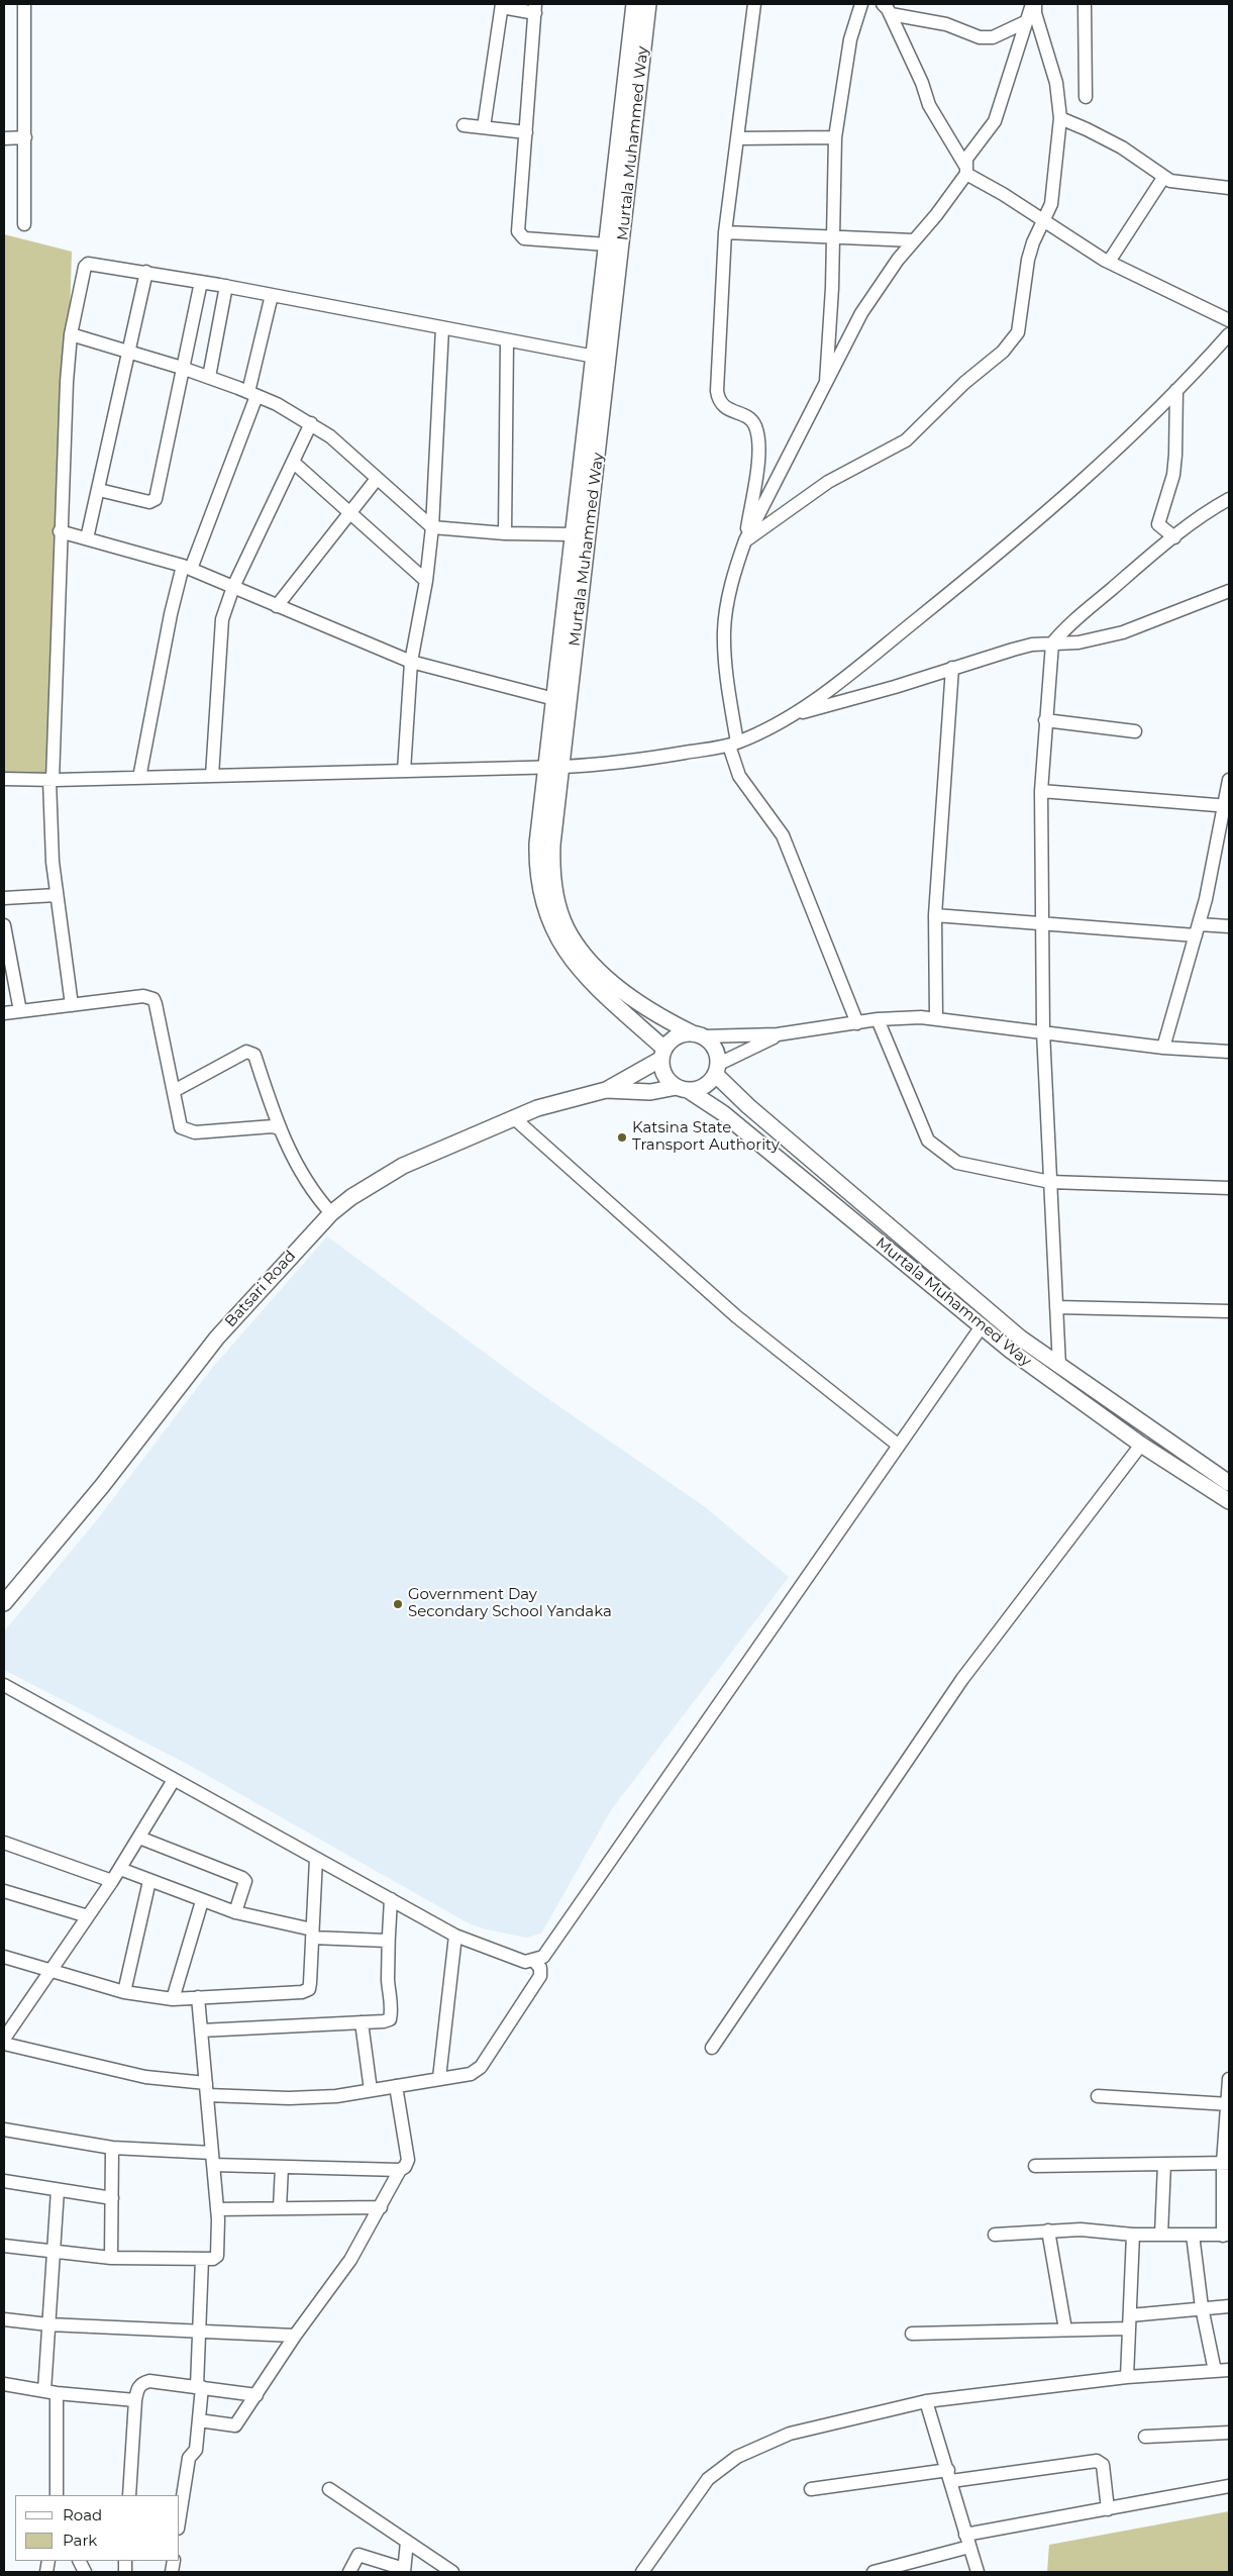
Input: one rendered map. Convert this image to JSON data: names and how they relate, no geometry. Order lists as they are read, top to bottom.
{
  "streets": {
    "main road": ["Murtala Muhammed Way", "Batsari Road"]
  },
  "places": ["Katsina State Transport Authority", "Government Day Secondary School Yandaka"],
  "legend": ["Road", "Park"]
}
